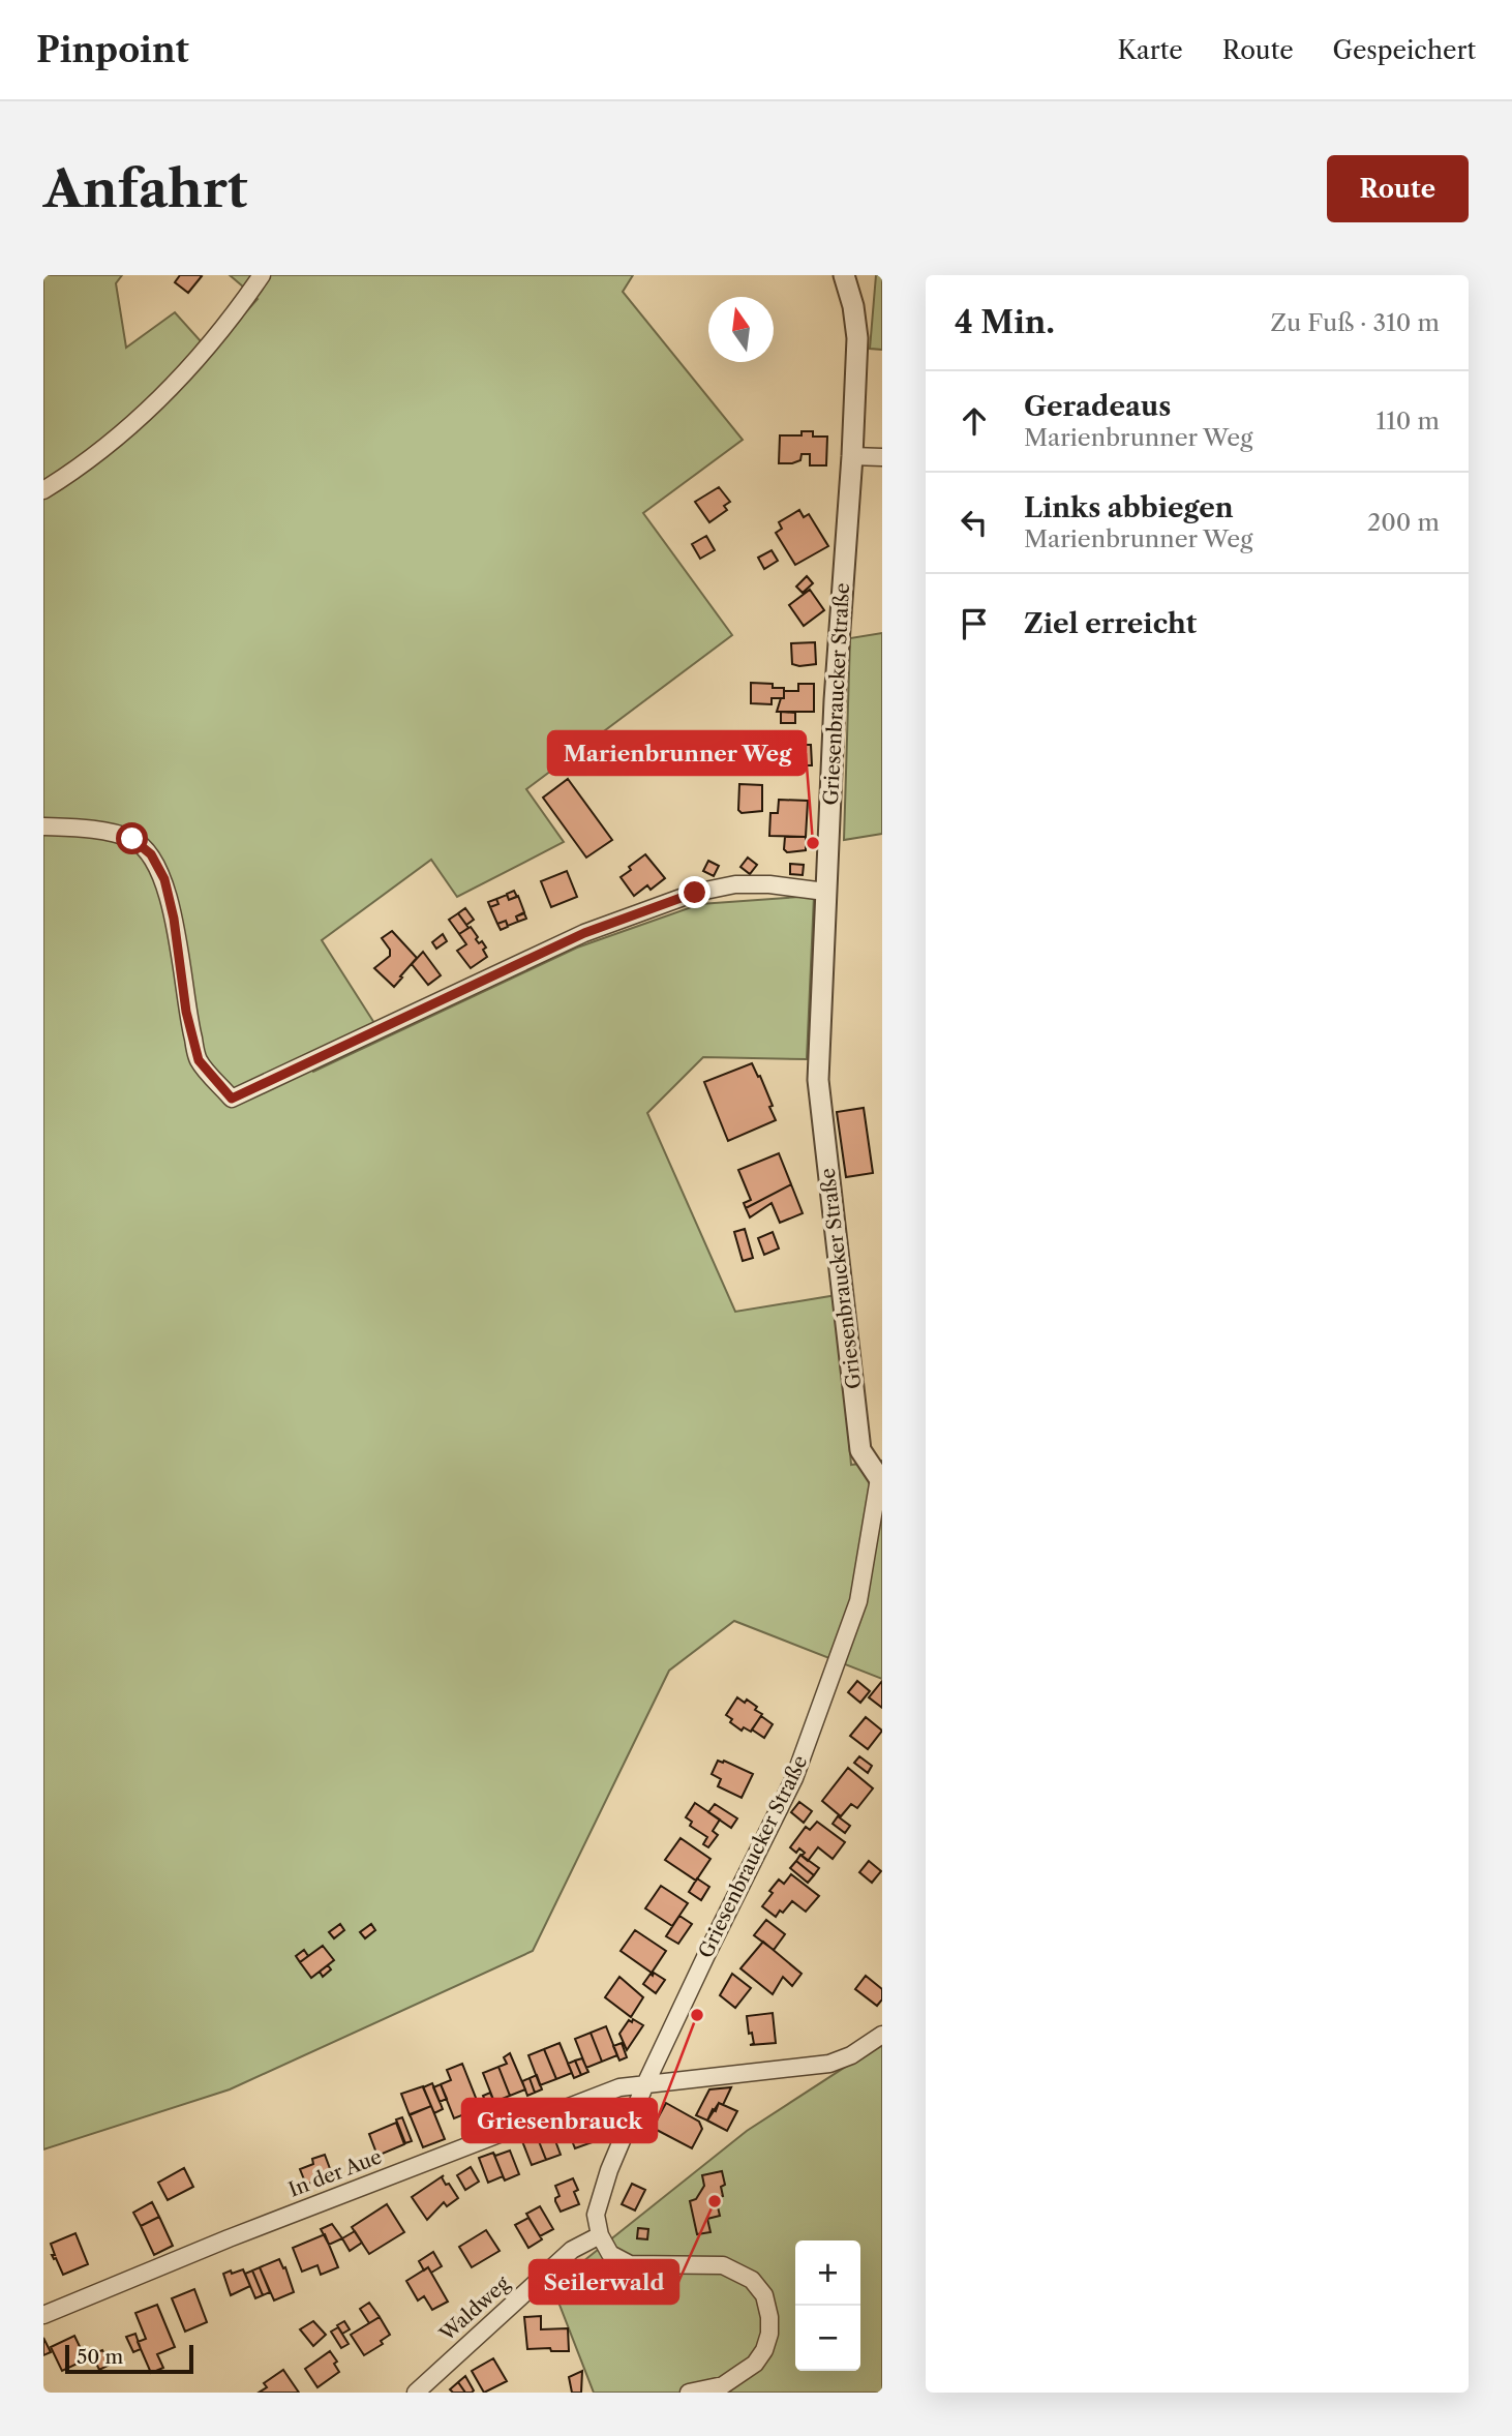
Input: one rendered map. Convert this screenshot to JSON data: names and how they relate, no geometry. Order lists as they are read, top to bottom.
{
  "streets": {
    "street": ["Griesenbraucker Straße", "In der Aue", "Waldweg"]
  },
  "crossings": [
    ["Griesenbraucker Straße", "In der Aue"],
    ["Griesenbraucker Straße", "Waldweg"]
  ],
  "places": ["Marienbrunner Weg", "Griesenbrauck", "Seilerwald"],
  "scale_bar": "50 m",
  "north": "top",
  "page": {
    "header": "Pinpoint",
    "nav": ["Karte", "Route", "Gespeichert"],
    "buttons": "Route",
    "title": "Anfahrt",
    "heading": ["4 Min.", "Zu Fuß · 310 m"],
    "list": [
      ["Geradeaus", "Marienbrunner Weg", "110 m"],
      ["Links abbiegen", "Marienbrunner Weg", "200 m"],
      "Ziel erreicht"
    ],
    "map_buttons": ["+", "−"],
    "scale": "50 m"
  }
}
